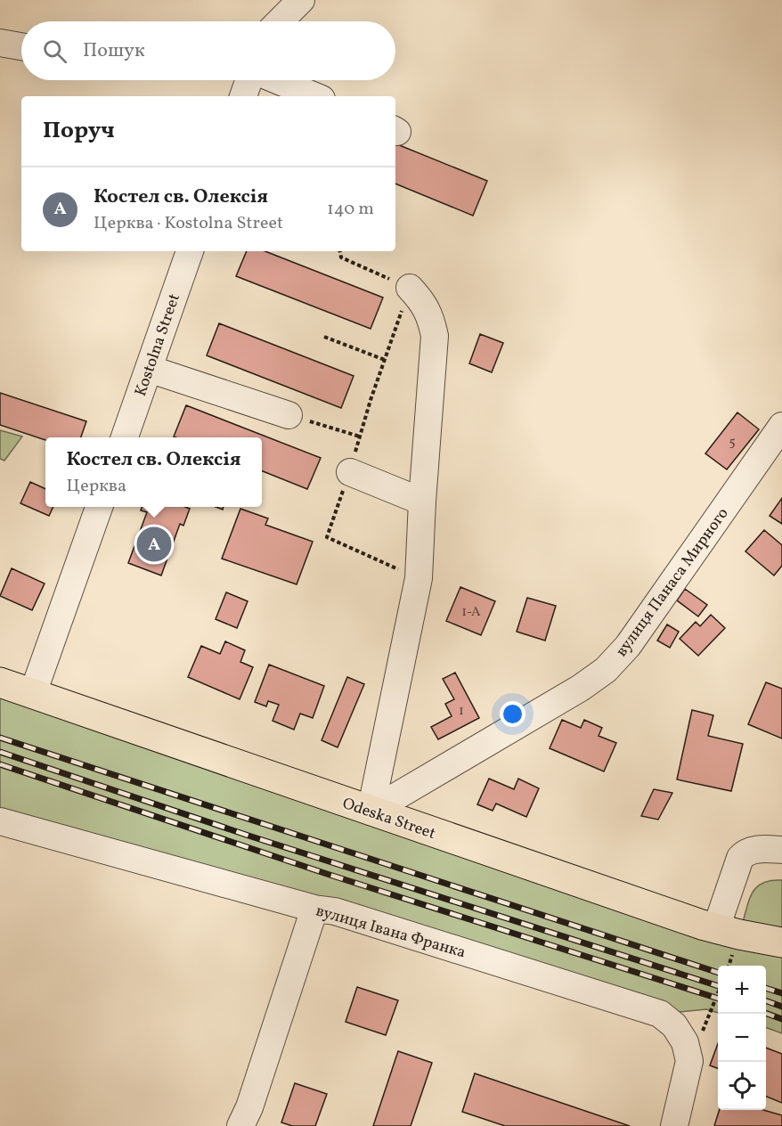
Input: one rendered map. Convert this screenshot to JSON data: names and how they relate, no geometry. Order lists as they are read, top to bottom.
{
  "streets": {
    "main road": ["Odeska Street"],
    "street": ["Kostolna Street", "вулиця Панаса Мирного", "вулиця Івана Франка"]
  },
  "crossings": [
    ["вулиця Панаса Мирного", "Odeska Street"]
  ],
  "house_numbers": ["5", "1-А", "1"],
  "page": {
    "search": "Пошук",
    "heading": "Поруч",
    "list": [
      {
        "mark": "A",
        "name": "Костел св. Олексія",
        "note": "Церква · Kostolna Street",
        "value": "140 m"
      }
    ],
    "popup": ["Костел св. Олексія", "Церква"],
    "pins": "A",
    "map_buttons": ["+", "−"]
  }
}
